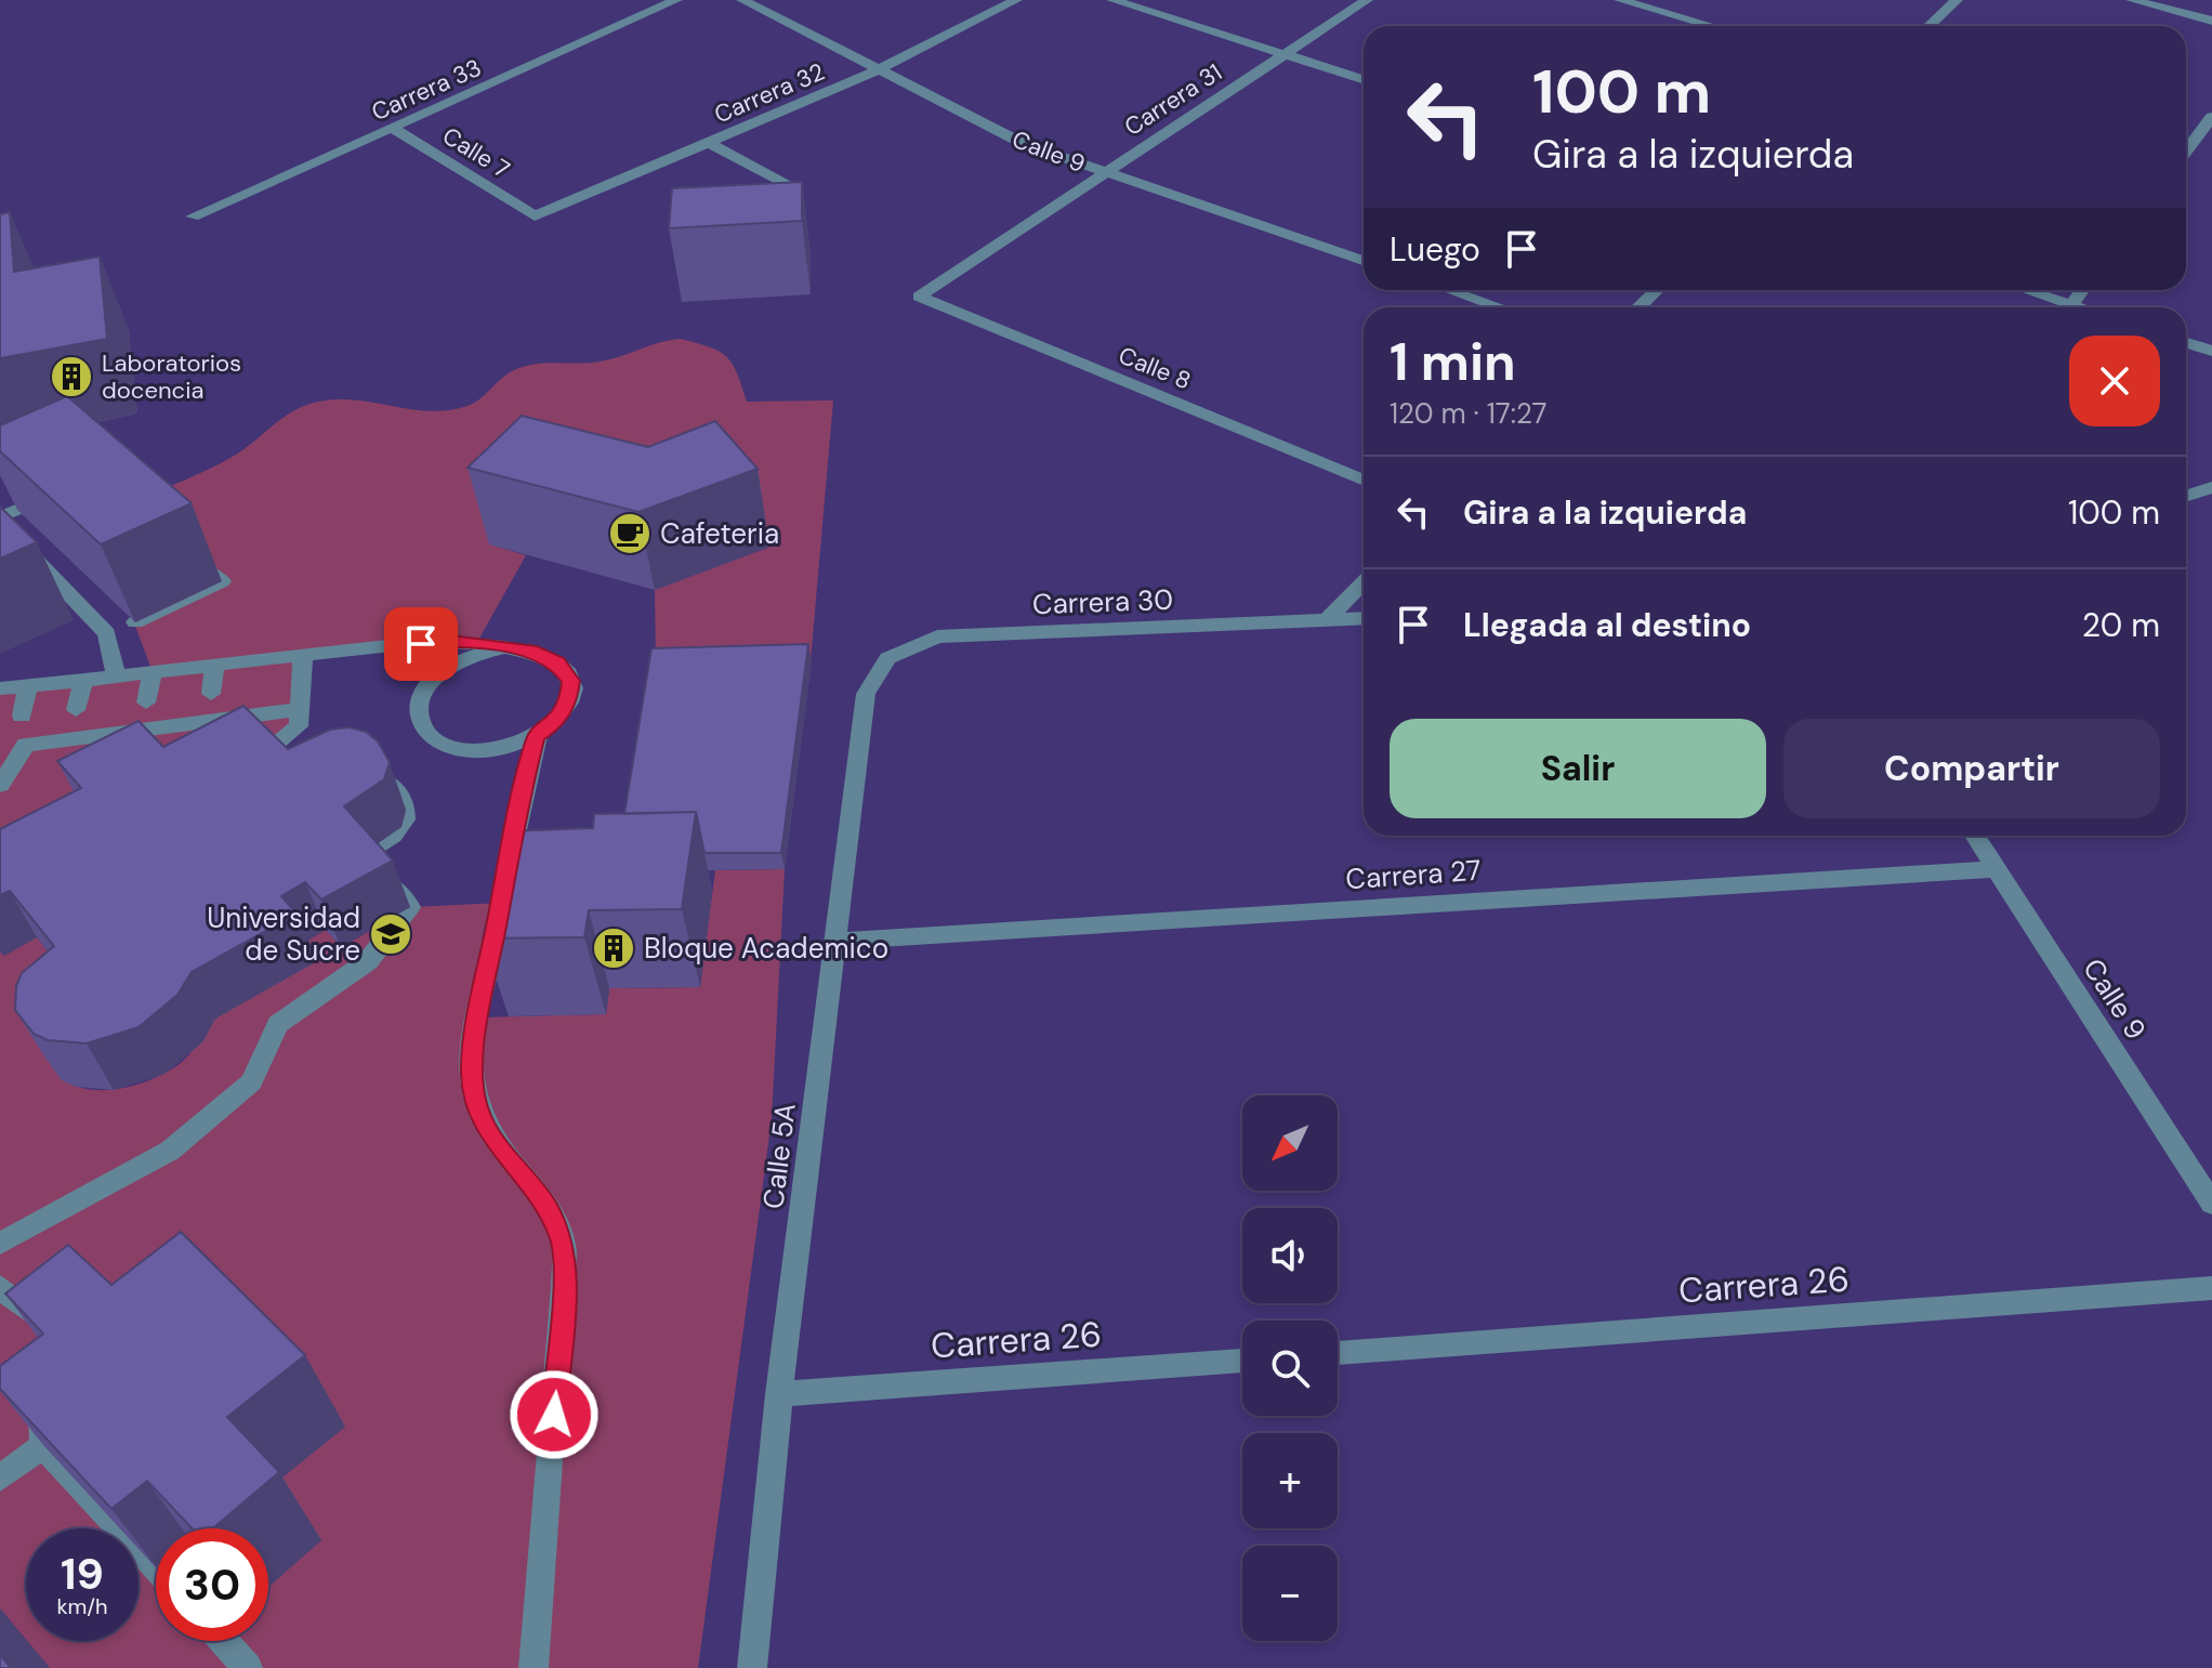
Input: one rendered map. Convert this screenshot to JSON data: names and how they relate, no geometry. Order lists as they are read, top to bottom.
{
  "streets": {
    "street": [
      "Carrera 33",
      "Carrera 32",
      "Carrera 31",
      "Calle 9",
      "Calle 7",
      "Calle 8",
      "Carrera 30",
      "Carrera 27",
      "Calle 5A",
      "Carrera 26"
    ]
  },
  "crossings": [
    ["Carrera 33", "Calle 7"],
    ["Carrera 32", "Calle 9"],
    ["Carrera 32", "Calle 7"],
    ["Carrera 31", "Calle 9"],
    ["Carrera 31", "Calle 8"],
    ["Calle 9", "Carrera 27"],
    ["Carrera 30", "Calle 5A"],
    ["Carrera 27", "Calle 5A"],
    ["Calle 5A", "Carrera 26"]
  ],
  "places": {
    "building": ["Laboratorios docencia", "Bloque Academico"],
    "cafe": ["Cafeteria"],
    "school or university": ["Universidad de Sucre"]
  },
  "north": "bottom left",
  "page": {
    "turn": ["100 m", "Gira a la izquierda"],
    "then": "Luego",
    "heading": ["1 min", "120 m · 17:27"],
    "list": [
      {
        "name": "Gira a la izquierda",
        "value": "100 m"
      },
      {
        "name": "Llegada al destino",
        "value": "20 m"
      }
    ],
    "buttons": ["Salir", "Compartir"],
    "map_buttons": ["+", "−"],
    "speed": "19 km/h",
    "limit": "30"
  }
}
